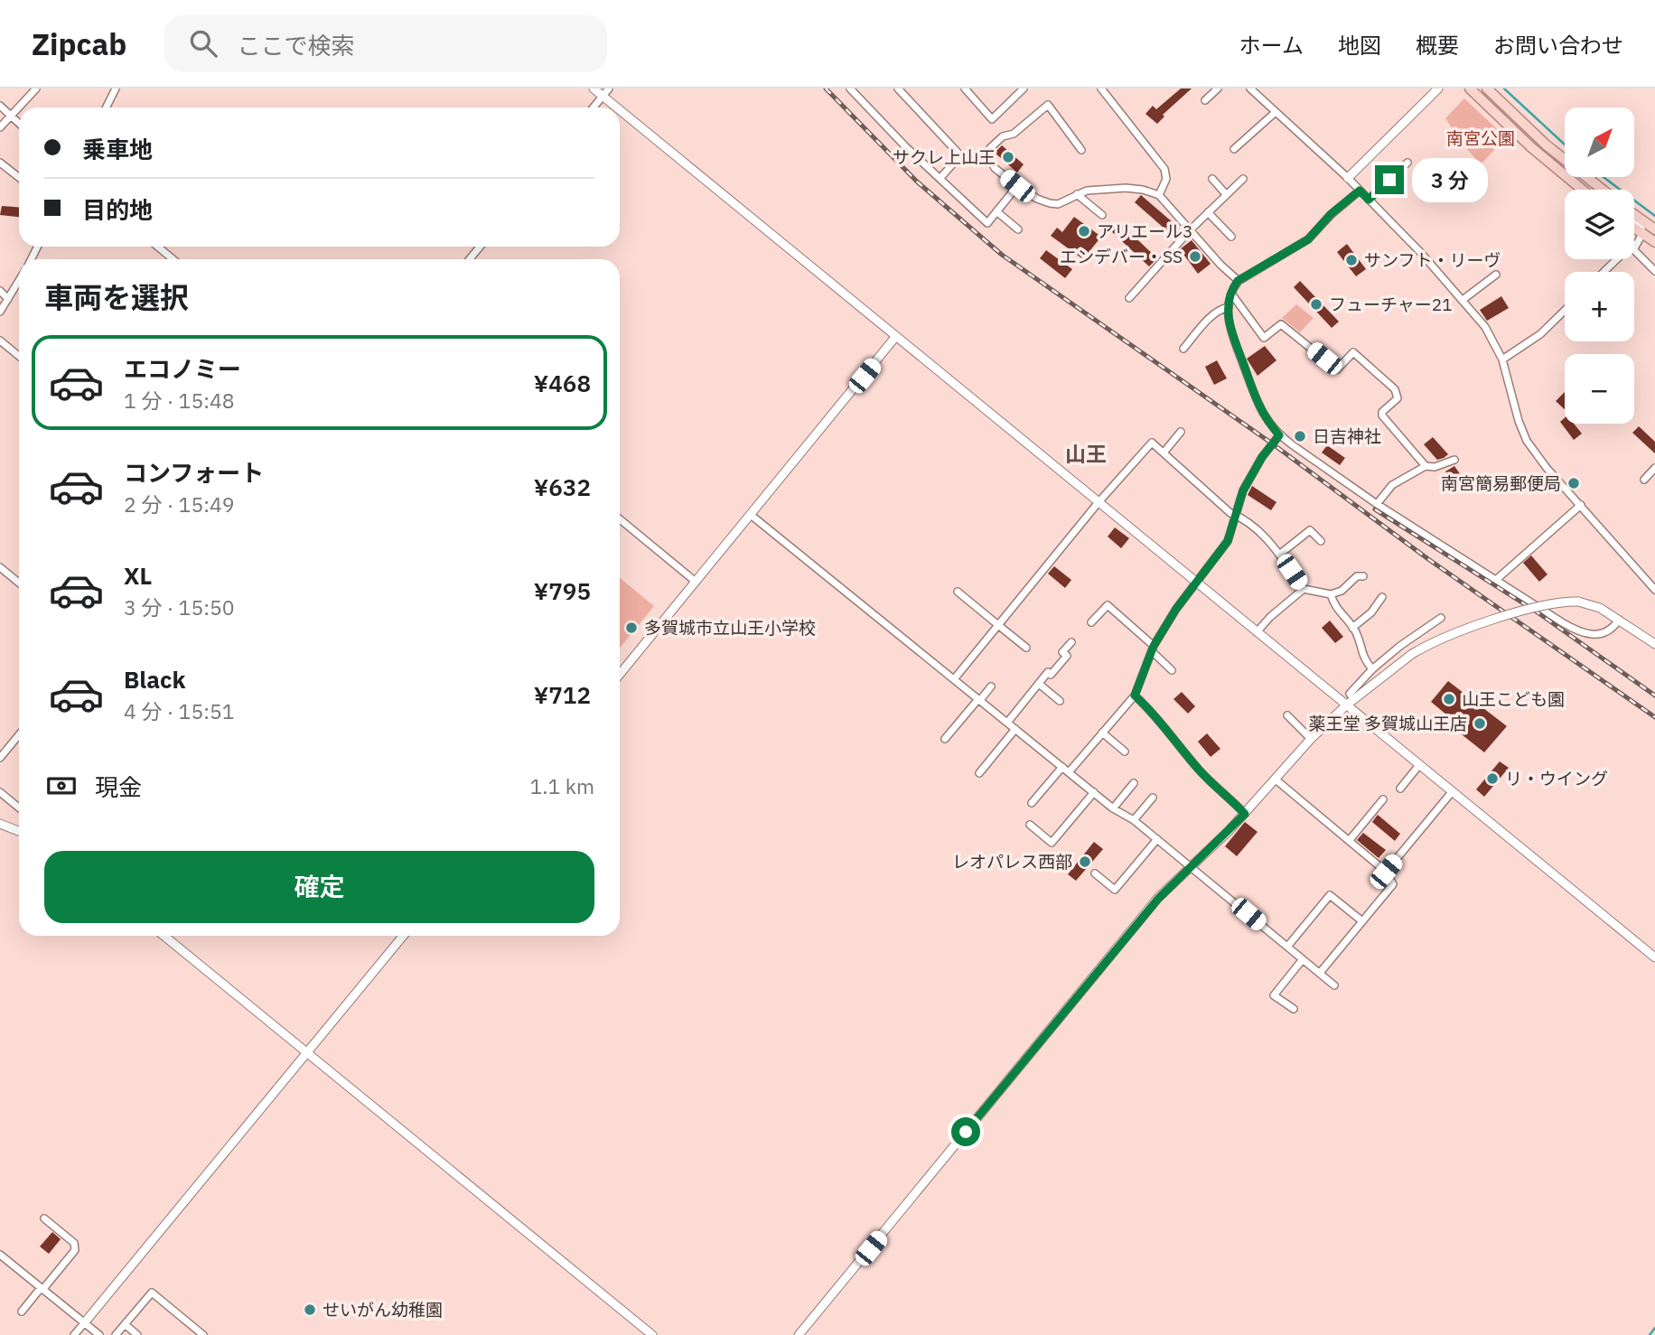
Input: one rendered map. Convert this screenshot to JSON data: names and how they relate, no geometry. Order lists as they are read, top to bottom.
{
  "districts": ["山王"],
  "parks": ["南宮公園"],
  "places": [
    "サクレ上山王",
    "アリエール3",
    "エンデバー・SS",
    "サンフト・リーヴ",
    "フューチャー21",
    "日吉神社",
    "南宮簡易郵便局",
    "多賀城市立山王小学校",
    "山王こども園",
    "薬王堂 多賀城山王店",
    "リ・ウイング",
    "レオパレス西部",
    "せいがん幼稚園"
  ],
  "north": "top right",
  "page": {
    "header": "Zipcab",
    "search": "ここで検索",
    "nav": [
      "ホーム",
      "地図",
      "概要",
      "お問い合わせ"
    ],
    "map_buttons": ["+", "−"],
    "banner": ["乗車地", "目的地"],
    "bubble": "3 分",
    "heading": "車両を選択",
    "list": [
      {
        "name": "エコノミー",
        "note": "1 分 · 15:48",
        "value": "¥468"
      },
      {
        "name": "コンフォート",
        "note": "2 分 · 15:49",
        "value": "¥632"
      },
      {
        "name": "XL",
        "note": "3 分 · 15:50",
        "value": "¥795"
      },
      {
        "name": "Black",
        "note": "4 分 · 15:51",
        "value": "¥712"
      }
    ],
    "pay": ["現金", "1.1 km"],
    "buttons": "確定"
  }
}
